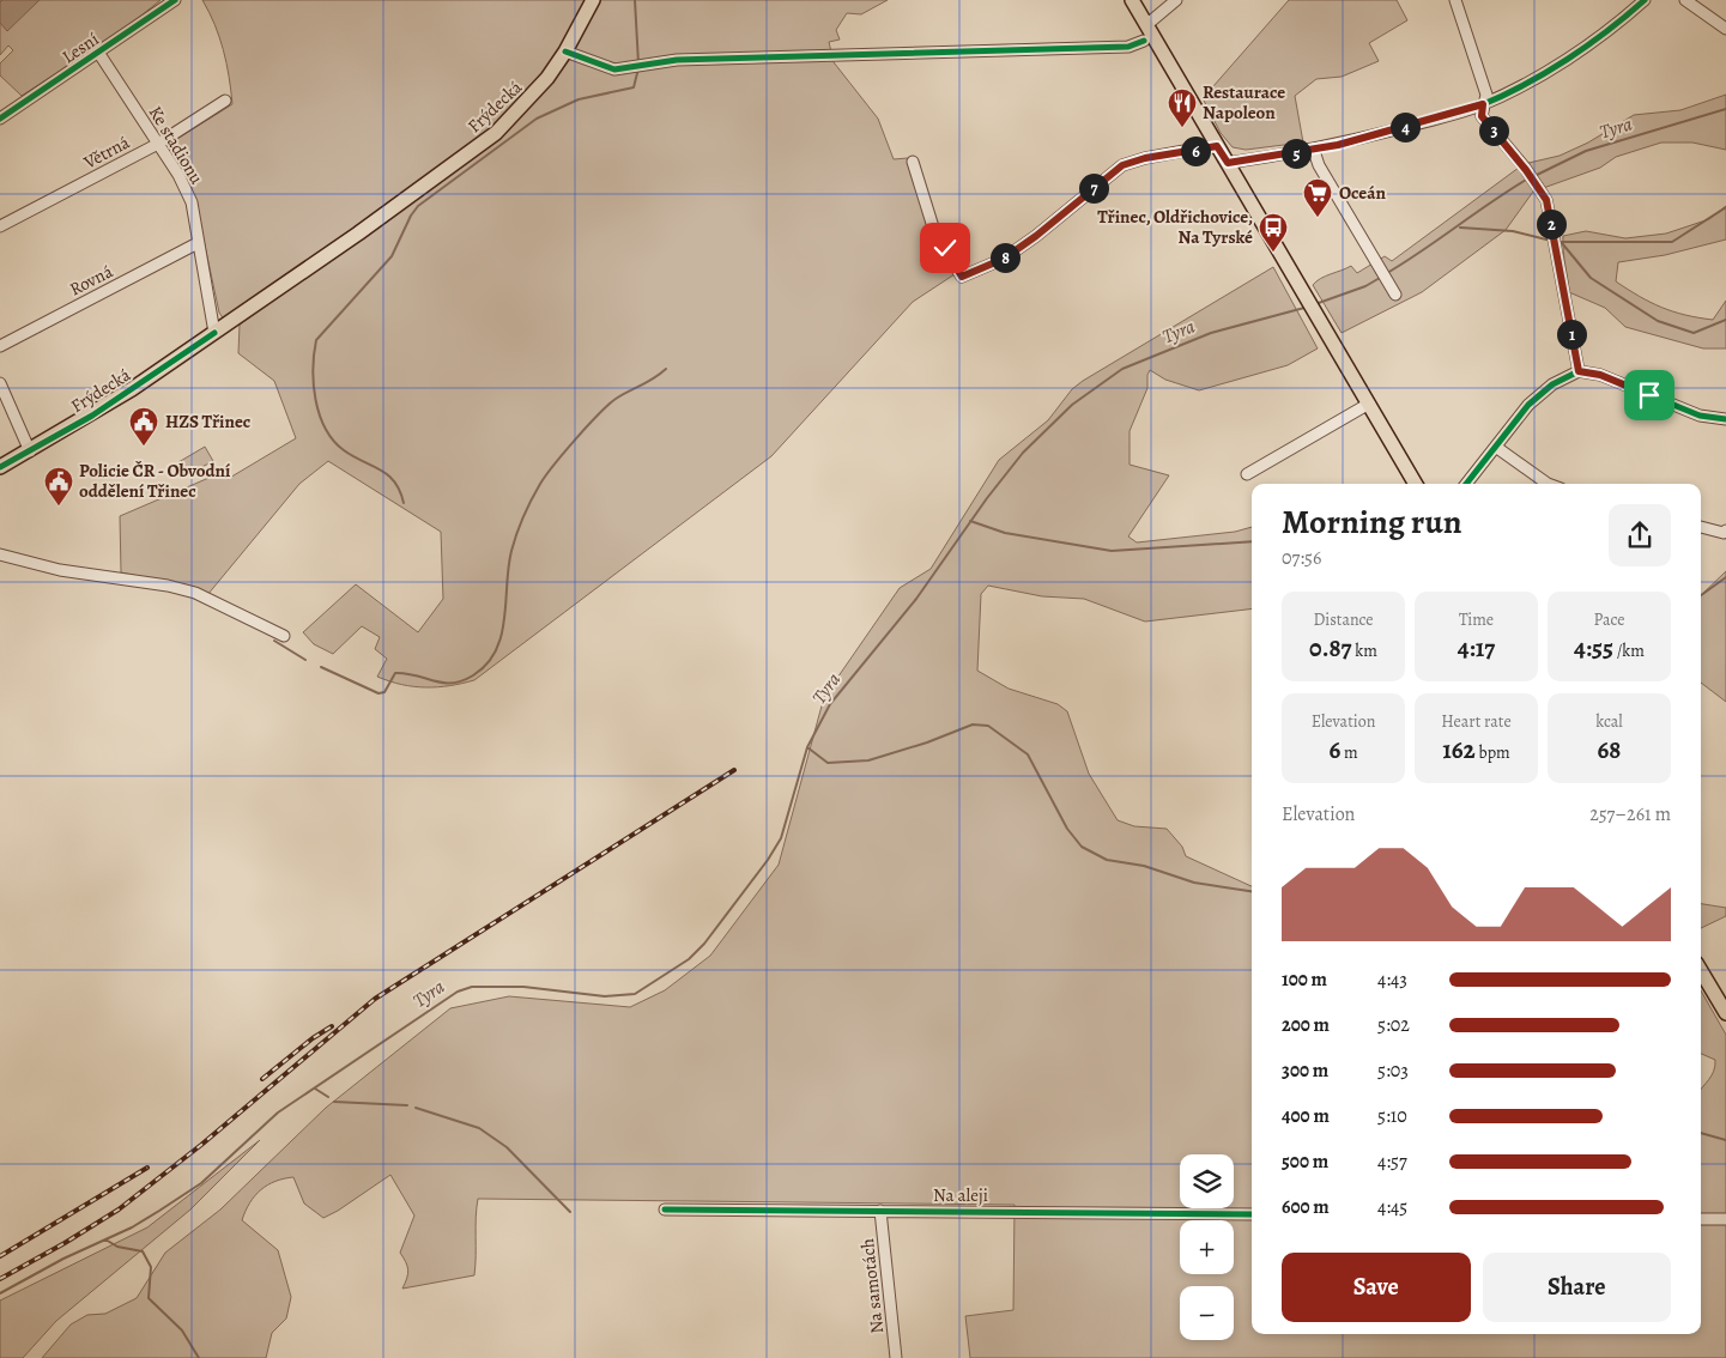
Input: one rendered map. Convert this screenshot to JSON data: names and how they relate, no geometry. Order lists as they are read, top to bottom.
{
  "streets": {
    "main road": ["Frýdecká"],
    "street": [
      "Lesní",
      "Ke stadionu",
      "Větrná",
      "Rovná",
      "Na aleji",
      "Na samotách"
    ]
  },
  "crossings": [
    ["Lesní", "Ke stadionu"],
    ["Frýdecká", "Ke stadionu"],
    ["Ke stadionu", "Větrná"],
    ["Ke stadionu", "Rovná"],
    ["Na aleji", "Na samotách"]
  ],
  "water": ["Tyra"],
  "places": {
    "restaurant": ["Restaurace Napoleon"],
    "supermarket": ["Oceán"],
    "bus stop": ["Třinec, Oldřichovice, Na Tyrské"],
    "public building": ["HZS Třinec", "Policie ČR - Obvodní oddělení Třinec"]
  },
  "page": {
    "pins": [
      "4",
      "3",
      "6",
      "5",
      "7",
      "2",
      "8",
      "1"
    ],
    "heading": ["Morning run", "07:56"],
    "stats": [
      ["Distance", "0.87 km"],
      ["Time", "4:17"],
      ["Pace", "4:55 /km"],
      ["Elevation", "6 m"],
      ["Heart rate", "162 bpm"],
      ["kcal", "68"]
    ],
    "chart": ["Elevation", "257–261 m"],
    "list": [
      {
        "name": "100 m",
        "note": "4:43"
      },
      {
        "name": "200 m",
        "note": "5:02"
      },
      {
        "name": "300 m",
        "note": "5:03"
      },
      {
        "name": "400 m",
        "note": "5:10"
      },
      {
        "name": "500 m",
        "note": "4:57"
      },
      {
        "name": "600 m",
        "note": "4:45"
      }
    ],
    "map_buttons": ["+", "−"],
    "buttons": ["Save", "Share"]
  }
}
